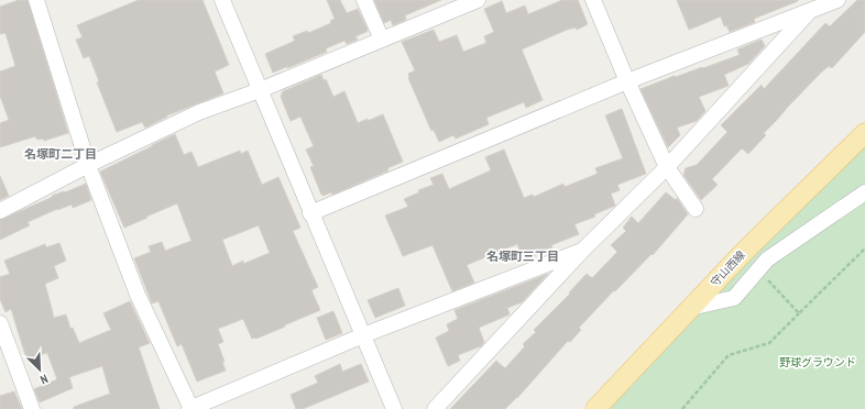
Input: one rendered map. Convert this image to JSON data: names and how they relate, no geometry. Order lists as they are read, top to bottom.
{
  "streets": {
    "main road": ["守山西線"]
  },
  "districts": ["名塚町二丁目", "名塚町三丁目"],
  "parks": ["野球グラウンド"],
  "north": "bottom right"
}
